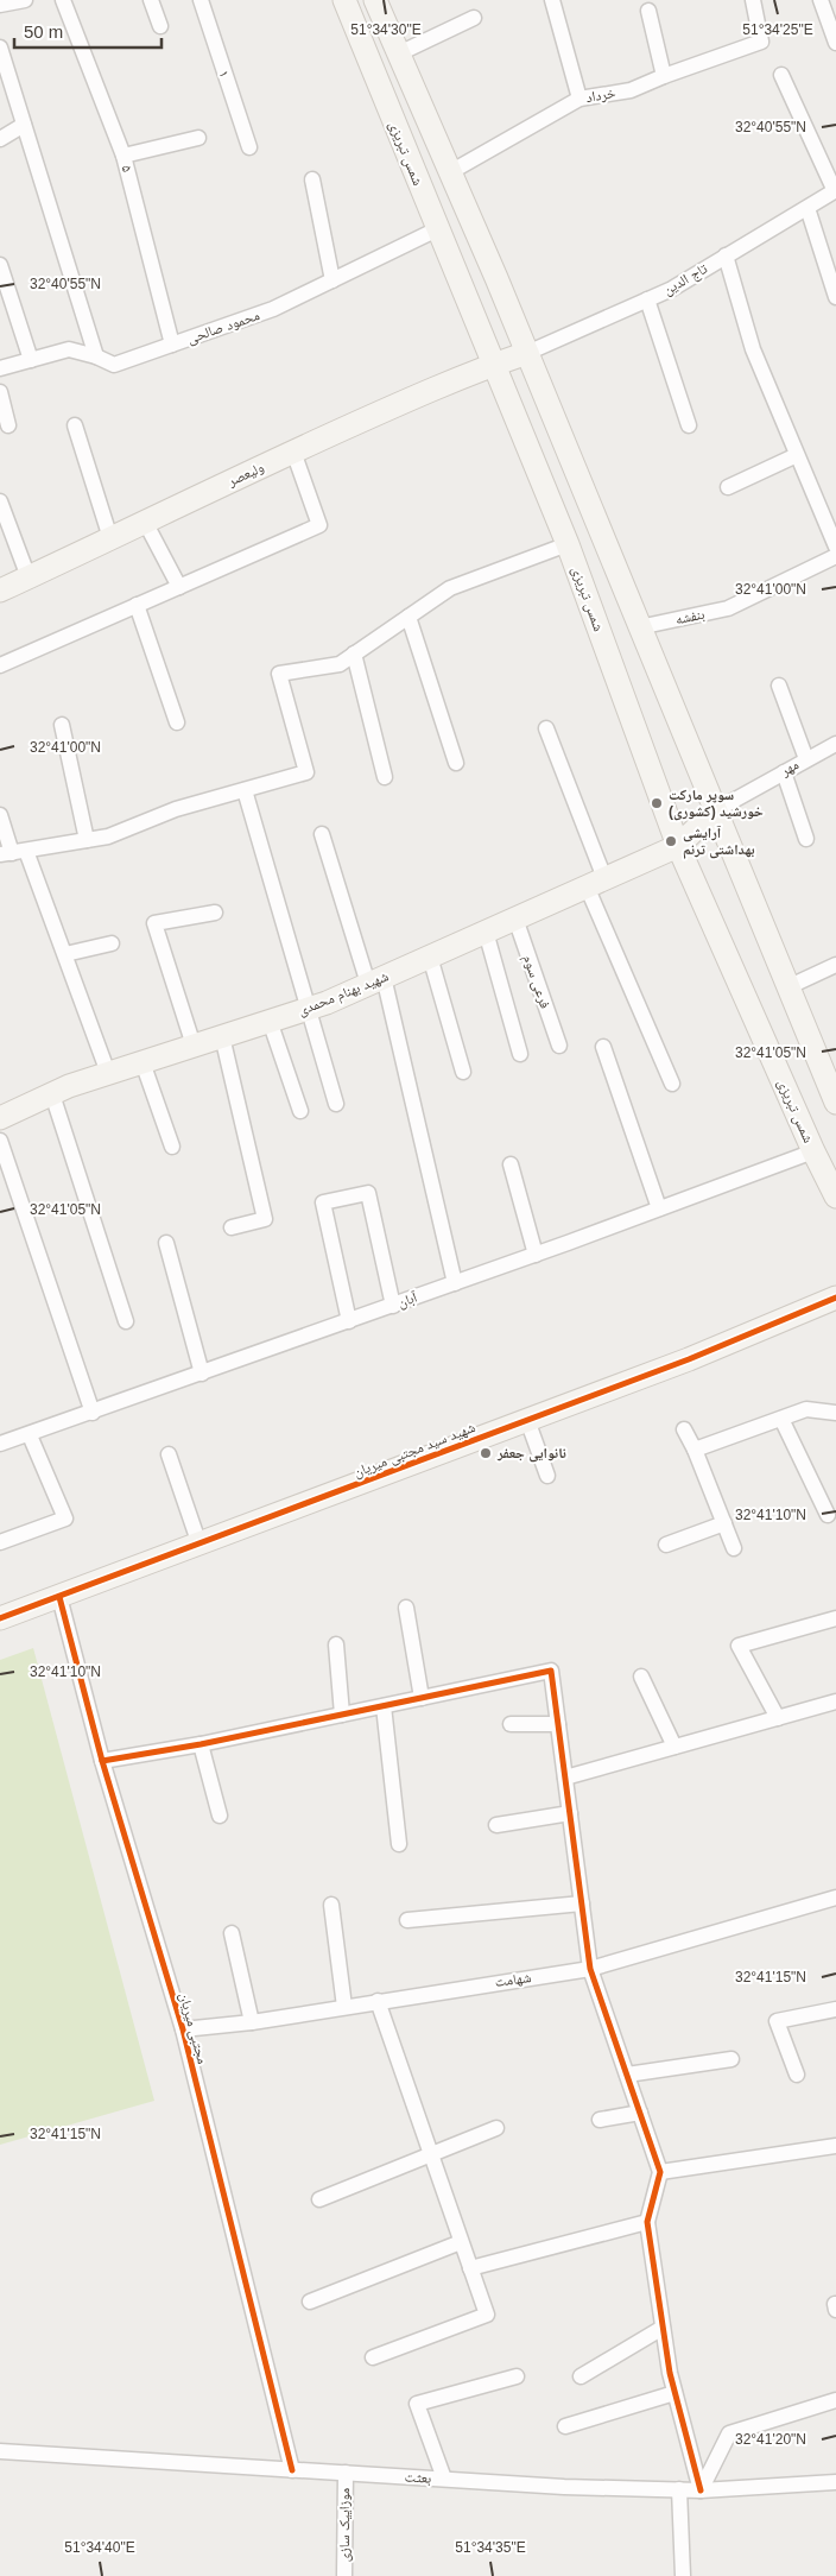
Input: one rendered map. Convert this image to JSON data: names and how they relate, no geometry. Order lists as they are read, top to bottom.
{
  "streets": {
    "main road": [
      "شمس تبریزی",
      "ولیعصر",
      "شهید بهنام محمدی",
      "شهید سید مجتبی میریان"
    ],
    "street": [
      "۱",
      "خرداد",
      "۵",
      "تاج الدین",
      "محمود صالحی",
      "بنفشه",
      "مهر",
      "فرعی سوم",
      "آبان",
      "شهامت",
      "مجتبی میریان",
      "بعثت",
      "موزاییک سازی"
    ]
  },
  "crossings": [
    ["شمس تبریزی", "محمود صالحی"],
    ["شمس تبریزی", "ولیعصر"],
    ["شمس تبریزی", "شهید بهنام محمدی"],
    ["شمس تبریزی", "آبان"],
    ["۵", "محمود صالحی"],
    ["تاج الدین", "ولیعصر"],
    ["فرعی سوم", "شهید بهنام محمدی"],
    ["شهید سید مجتبی میریان", "مجتبی میریان"],
    ["شهامت", "مجتبی میریان"],
    ["مجتبی میریان", "بعثت"],
    ["بعثت", "موزاییک سازی"]
  ],
  "places": ["سوپر مارکت خورشید (کشوری)", "آرایشی بهداشتی ترنم", "نانوایی جعفر"],
  "scale_bar": "50 m",
  "coordinates": [
    "51°34'30\"E",
    "51°34'25\"E",
    "32°40'55\"N",
    "32°41'00\"N",
    "32°41'05\"N",
    "32°41'10\"N",
    "32°41'15\"N",
    "32°41'20\"N",
    "51°34'40\"E",
    "51°34'35\"E"
  ]
}
